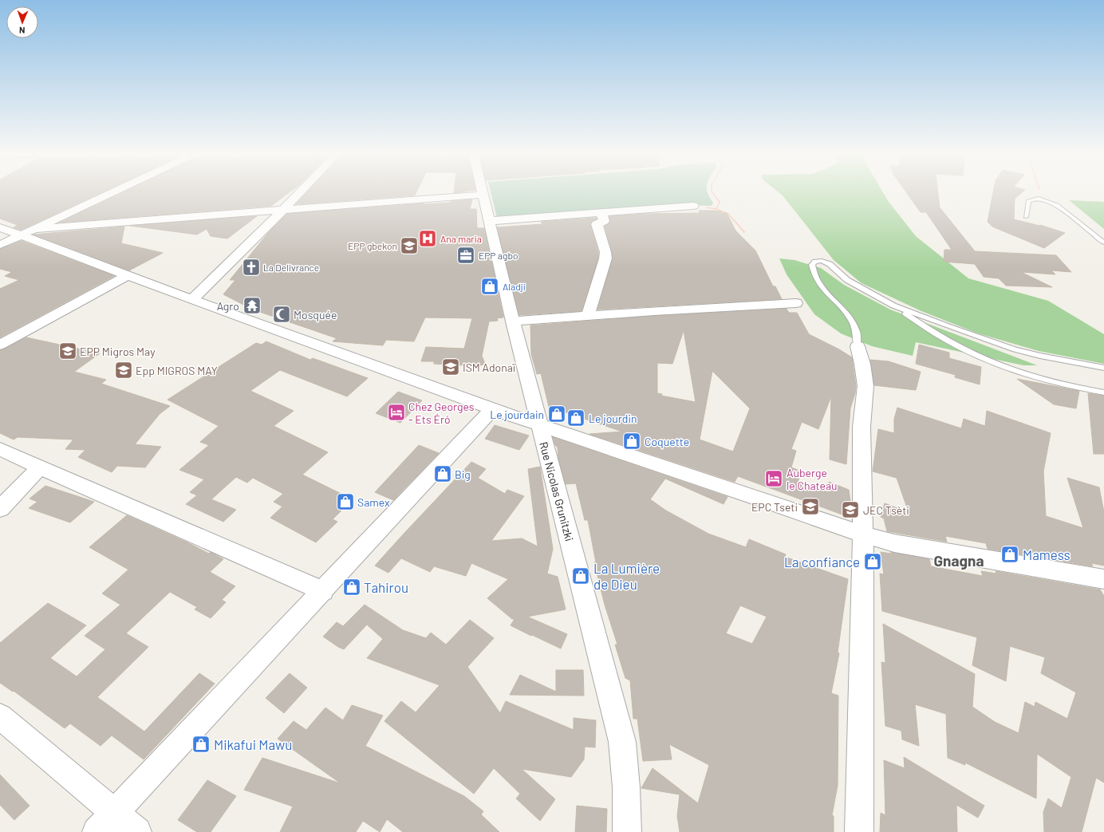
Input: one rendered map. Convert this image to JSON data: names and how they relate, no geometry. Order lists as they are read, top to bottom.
{
  "streets": {
    "street": ["Rue Nicolas Grunitzki"]
  },
  "districts": ["Gnagna"],
  "places": {
    "hospital": ["Ana maria"],
    "school or university": [
      "EPP gbekon",
      "EPP Migros May",
      "ISM Adonaï",
      "Epp MIGROS MAY",
      "EPC Tseti",
      "JEC Tsèti"
    ],
    "office": ["EPP agbo"],
    "church": ["La Delivrance"],
    "shop": [
      "Aladji",
      "Le jourdain",
      "Le jourdin",
      "Coquette",
      "Big",
      "Samex",
      "Mamess",
      "La confiance",
      "La Lumière de Dieu",
      "Tahirou",
      "Mikafui Mawu"
    ],
    "temple": ["Agro"],
    "mosque": ["Mosquée"],
    "hotel": ["Chez Georges - Ets Éró", "Auberge le Chateau"]
  },
  "north": "bottom"
}
